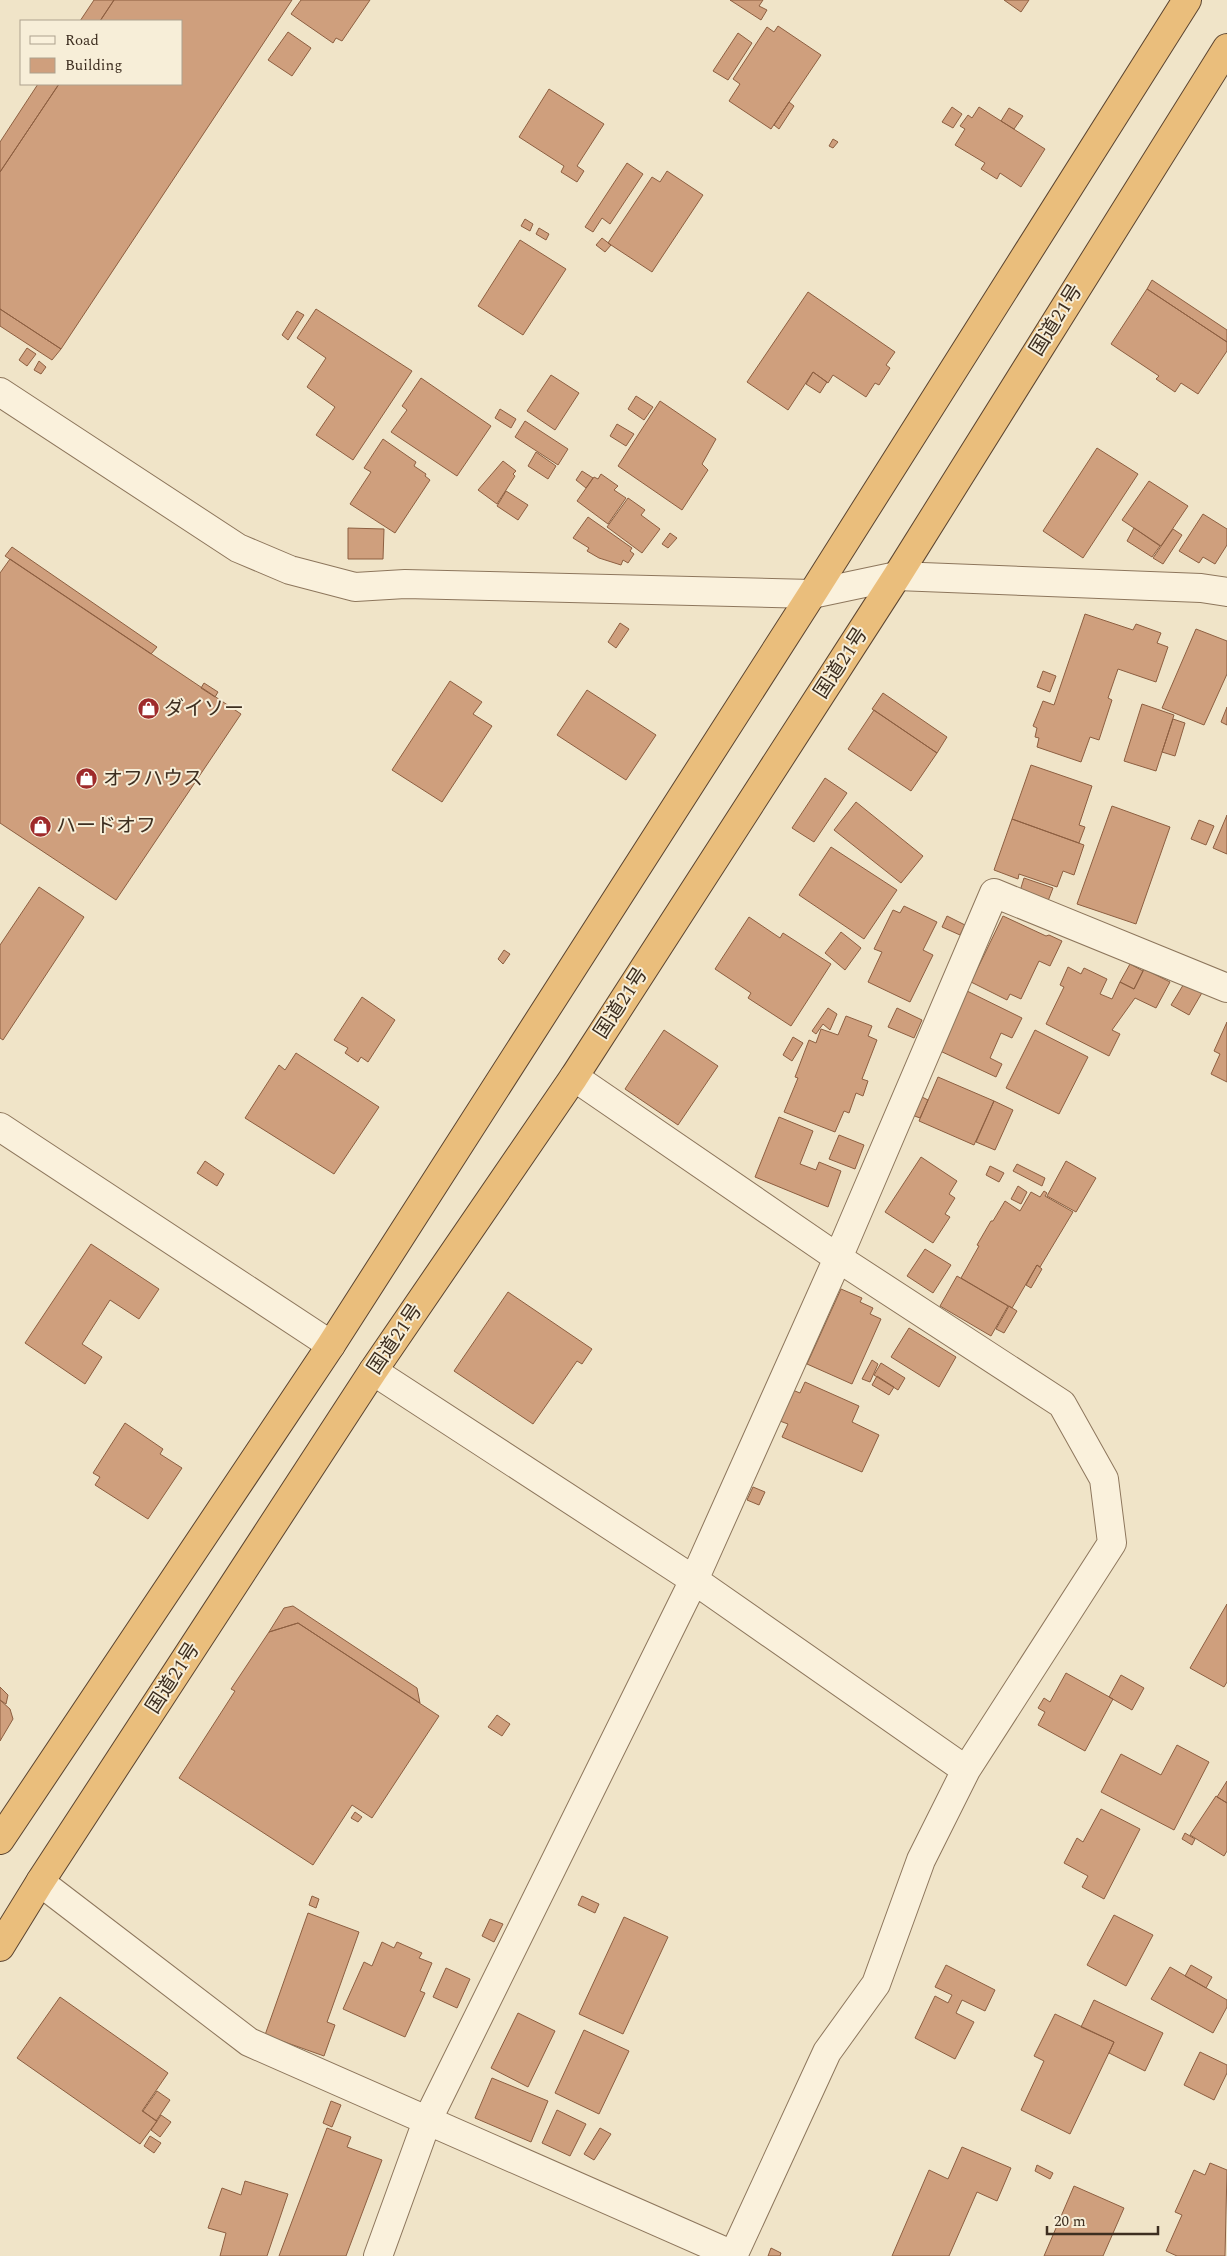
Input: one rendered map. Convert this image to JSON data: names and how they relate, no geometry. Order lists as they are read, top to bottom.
{
  "streets": {
    "highway": ["国道21号"]
  },
  "places": {
    "shop": ["ダイソー", "オフハウス", "ハードオフ"]
  },
  "legend": ["Road", "Building"],
  "scale_bar": "20 m"
}
